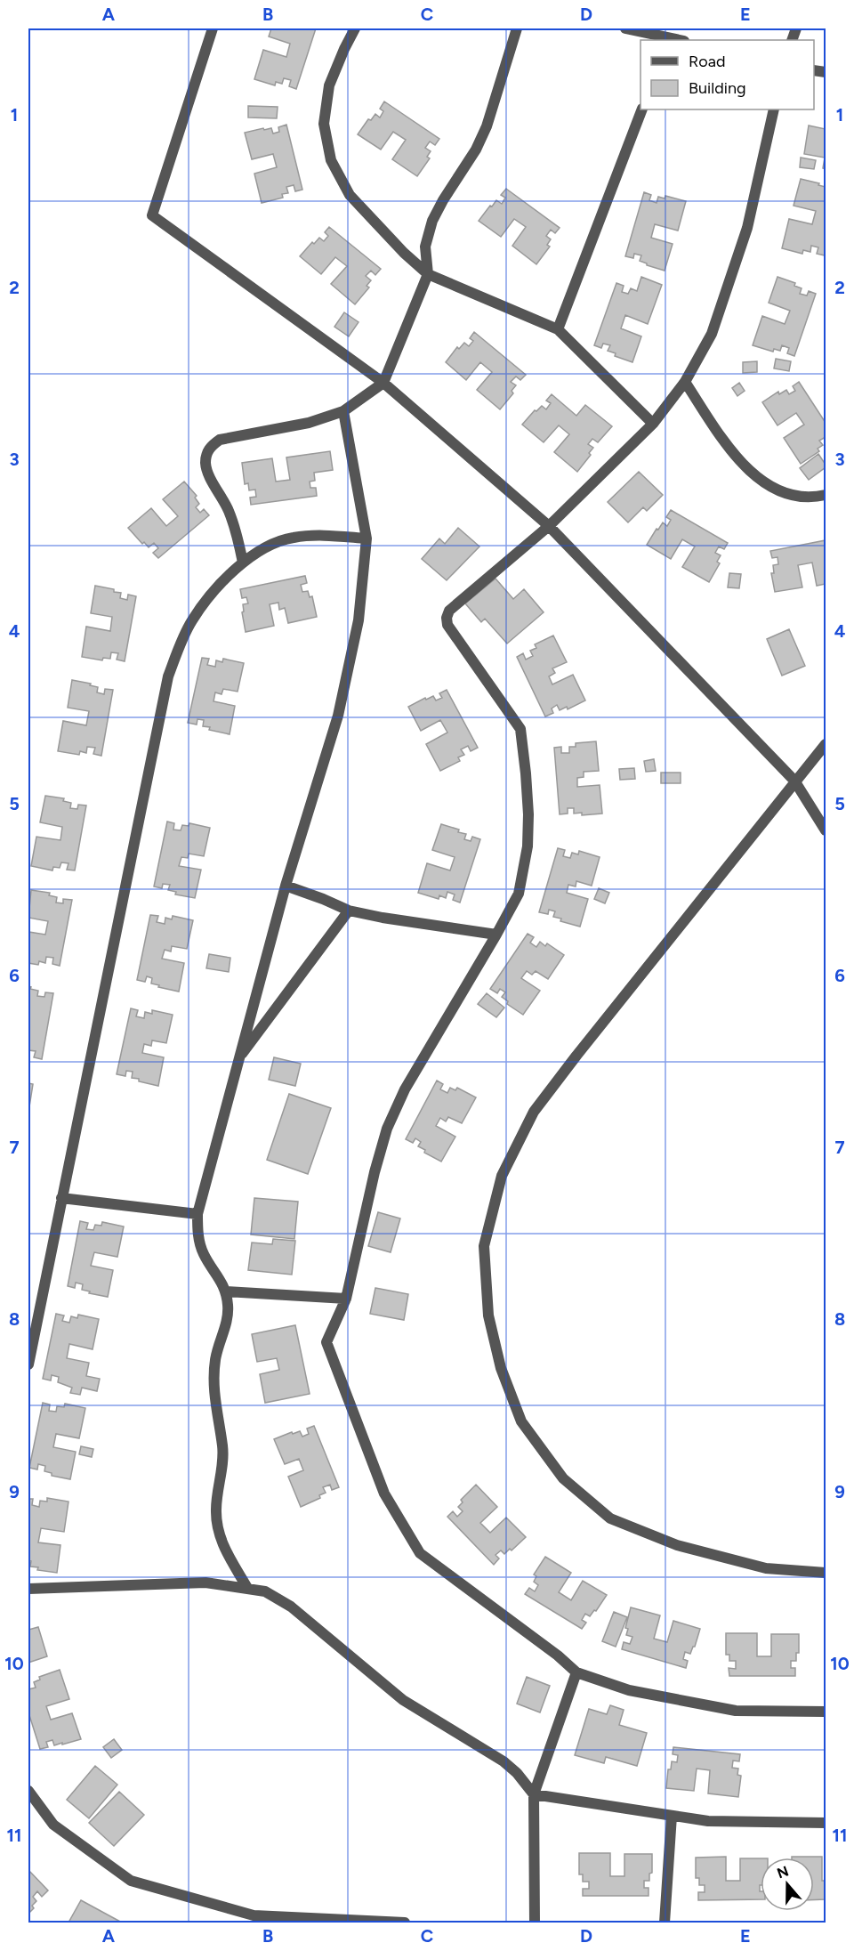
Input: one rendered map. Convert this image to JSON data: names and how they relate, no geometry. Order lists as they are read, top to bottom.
{
  "legend": ["Road", "Building"],
  "north": "top",
  "grid": {
    "columns": [
      "A",
      "B",
      "C",
      "D",
      "E"
    ],
    "rows": [
      "1",
      "2",
      "3",
      "4",
      "5",
      "6",
      "7",
      "8",
      "9",
      "10",
      "11"
    ]
  }
}
